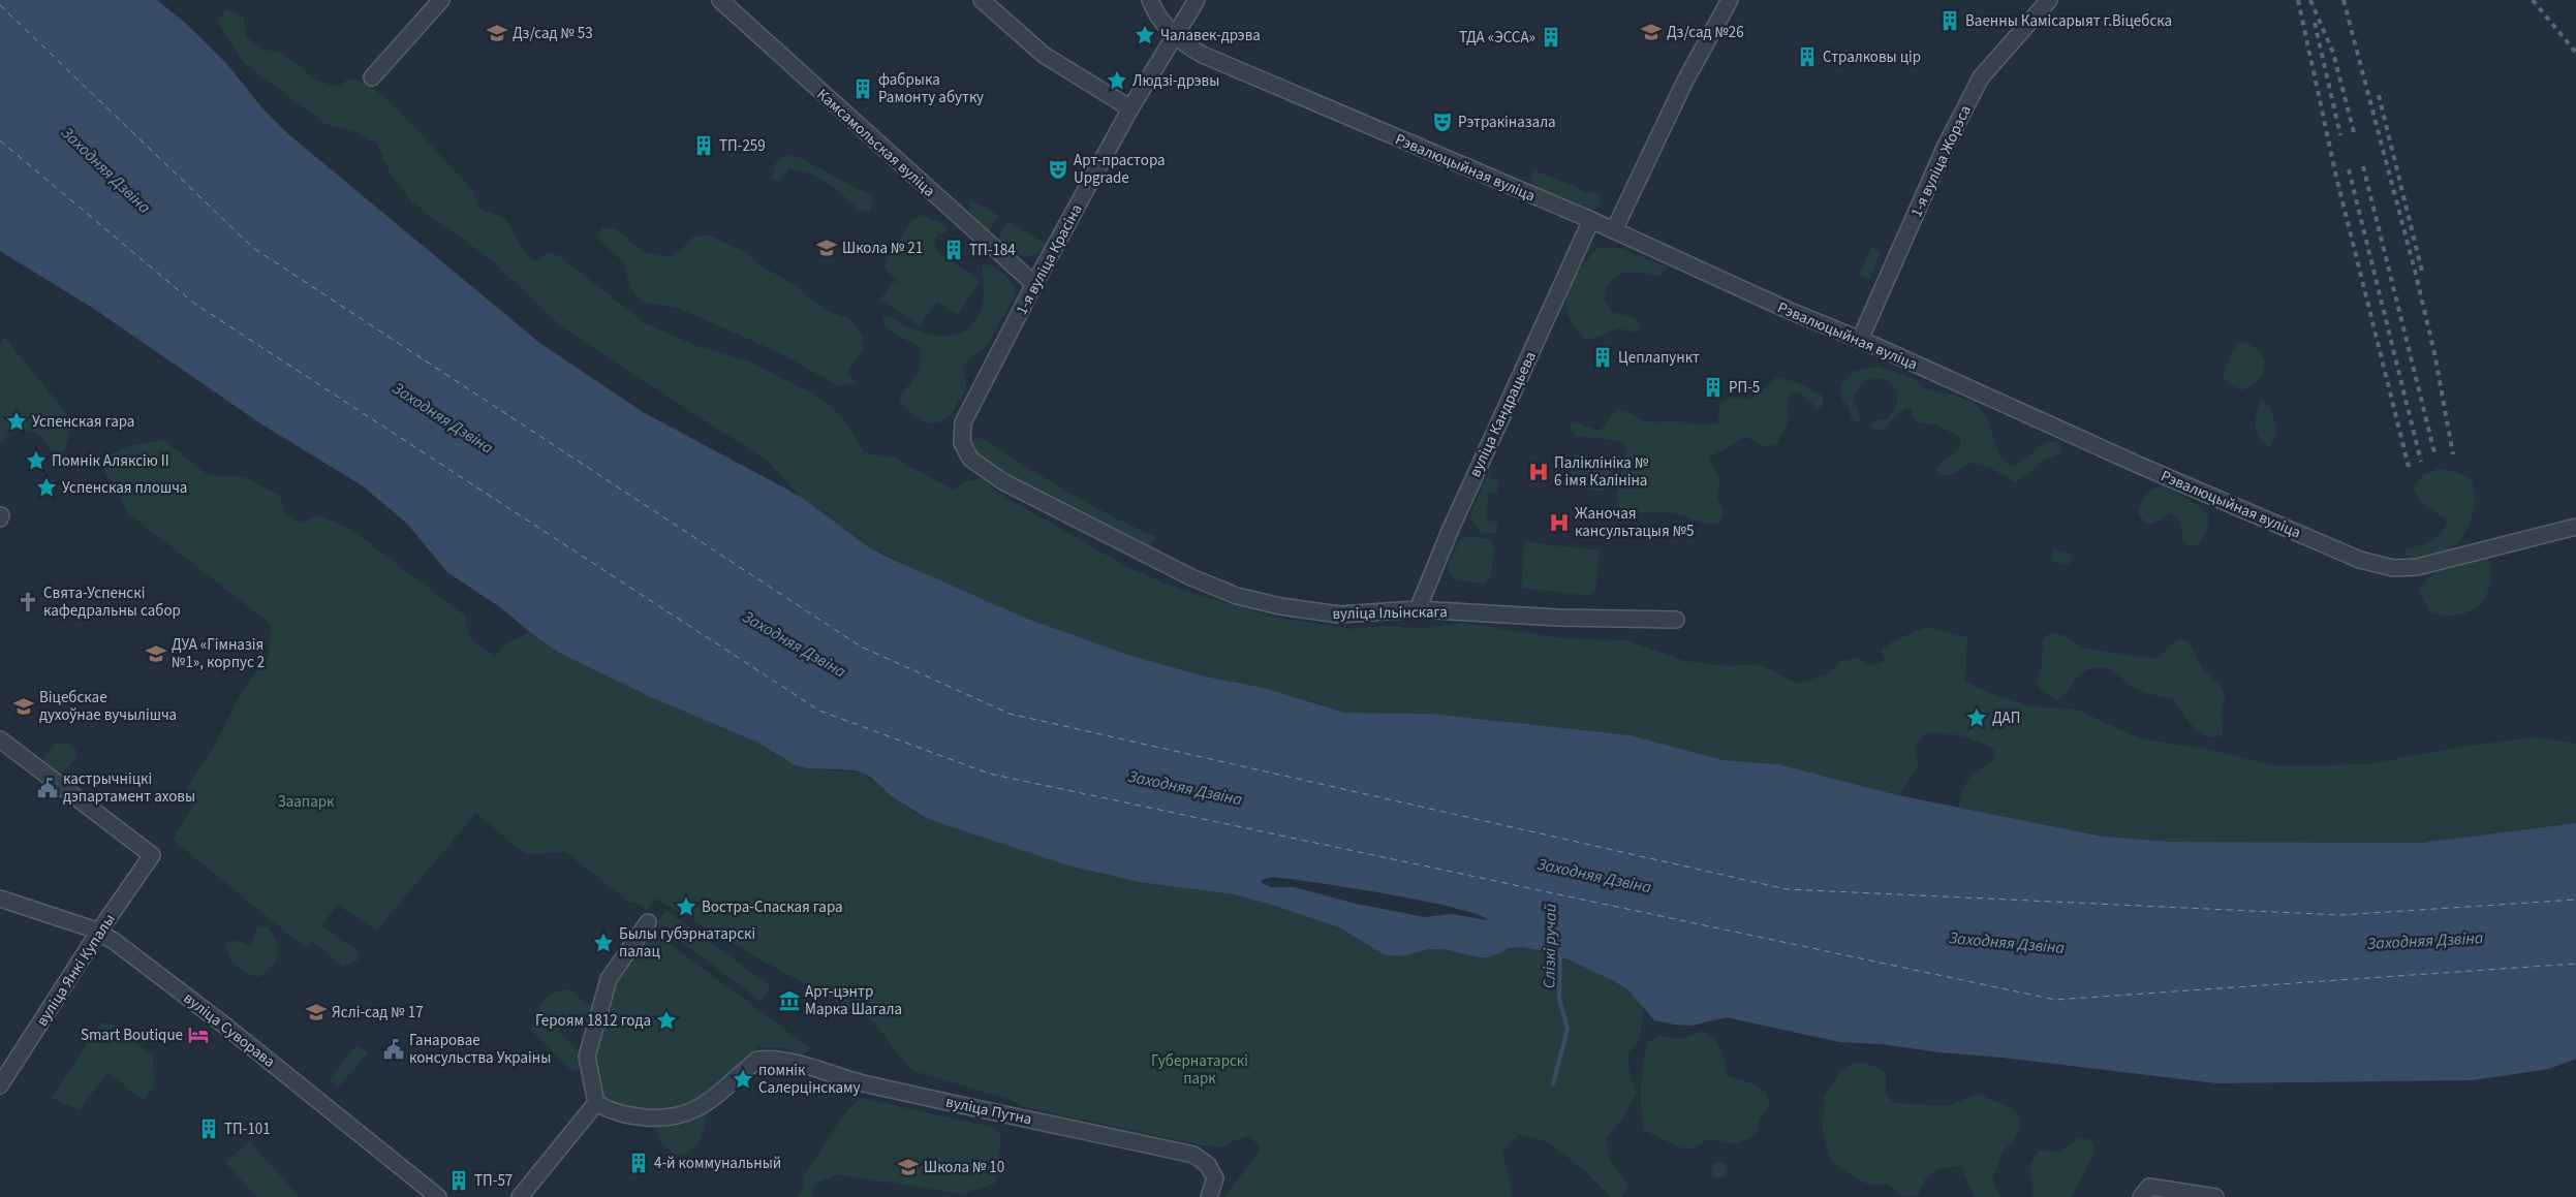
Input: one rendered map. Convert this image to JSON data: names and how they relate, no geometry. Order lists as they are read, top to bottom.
{
  "streets": {
    "street": [
      "Камсамольская вуліца",
      "1-я вуліца Жорэса",
      "Рэвалюцыйная вуліца",
      "1-я вуліца Красіна",
      "вуліца Кандрацьева",
      "вуліца Ільінскага",
      "вуліца Янкі Купалы",
      "вуліца Суворава",
      "вуліца Путна"
    ]
  },
  "crossings": [
    ["Камсамольская вуліца", "1-я вуліца Красіна"],
    ["1-я вуліца Жорэса", "Рэвалюцыйная вуліца"],
    ["Рэвалюцыйная вуліца", "1-я вуліца Красіна"],
    ["Рэвалюцыйная вуліца", "вуліца Кандрацьева"],
    ["1-я вуліца Красіна", "вуліца Ільінскага"],
    ["вуліца Кандрацьева", "вуліца Ільінскага"],
    ["вуліца Янкі Купалы", "вуліца Суворава"]
  ],
  "water": ["Заходняя Дзвіна", "Слізкі ручай"],
  "parks": ["Заапарк", "Губернатарскі парк"],
  "places": {
    "building": [
      "Ваенны Камісарыят г.Віцебска",
      "ТДА «ЭССА»",
      "Стралковы цір",
      "фабрыка Рамонту абутку",
      "ТП-259",
      "ТП-184",
      "Цеплапункт",
      "РП-5",
      "ТП-101",
      "4-й коммунальный",
      "ТП-57"
    ],
    "school or university": [
      "Дз/сад №26",
      "Дз/сад № 53",
      "Школа № 21",
      "ДУА «Гімназія №1», корпус 2",
      "Віцебскае духоўнае вучылішча",
      "Яслі-сад № 17",
      "Школа № 10"
    ],
    "place": [
      "Чалавек-дрэва",
      "Людзі-дрэвы",
      "Успенская гара",
      "Помнік Аляксію II",
      "Успенская плошча",
      "ДАП",
      "Востра-Спаская гара",
      "Былы губэрнатарскі палац",
      "Героям 1812 года",
      "помнік Салерцінскаму"
    ],
    "theatre": ["Рэтракіназала", "Арт-прастора Upgrade"],
    "hospital": ["Паліклініка № 6 імя Калініна", "Жаночая кансультацыя №5"],
    "church": ["Свята-Успенскі кафедральны сабор"],
    "public building": ["кастрычніцкі дэпартамент аховы", "Ганаровае консульства Украіны"],
    "museum": ["Арт-цэнтр Марка Шагала"],
    "hotel": ["Smart Boutique"]
  }
}
